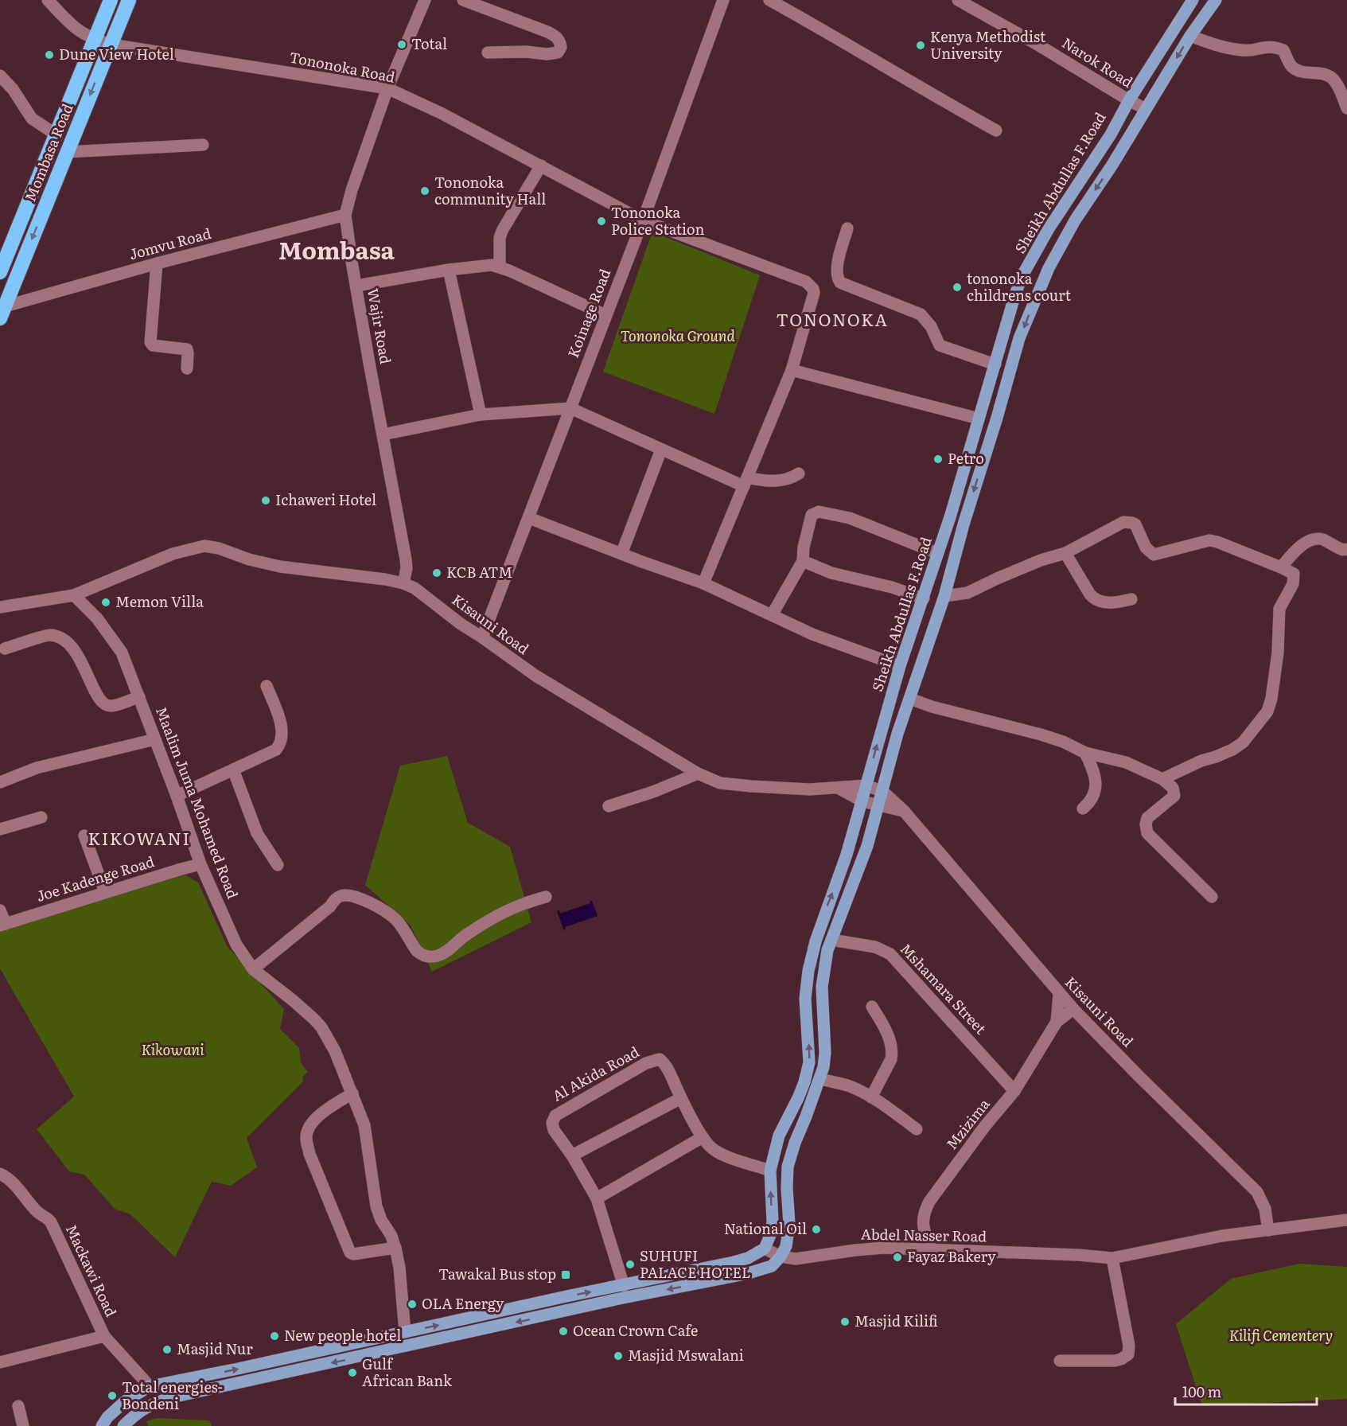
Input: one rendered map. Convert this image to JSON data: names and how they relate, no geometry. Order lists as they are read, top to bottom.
{
  "streets": {
    "highway": ["Mombasa Road"],
    "main road": ["Sheikh Abdullas F.Road"],
    "street": [
      "Narok Road",
      "Tononoka Road",
      "Jomvu Road",
      "Koinage Road",
      "Wajir Road",
      "Kisauni Road",
      "Maalim Juma Mohamed Road",
      "Joe Kadenge Road",
      "Mshamara Street",
      "Al Akida Road",
      "Mzizima",
      "Abdel Nasser Road",
      "Mackawi Road"
    ]
  },
  "crossings": [
    ["Narok Road", "Sheikh Abdullas F.Road"],
    ["Tononoka Road", "Mombasa Road"],
    ["Tononoka Road", "Koinage Road"],
    ["Tononoka Road", "Wajir Road"],
    ["Mombasa Road", "Jomvu Road"],
    ["Sheikh Abdullas F.Road", "Kisauni Road"],
    ["Jomvu Road", "Wajir Road"],
    ["Koinage Road", "Kisauni Road"],
    ["Wajir Road", "Kisauni Road"],
    ["Kisauni Road", "Maalim Juma Mohamed Road"],
    ["Kisauni Road", "Abdel Nasser Road"],
    ["Maalim Juma Mohamed Road", "Joe Kadenge Road"],
    ["Mshamara Street", "Mzizima"],
    ["Mzizima", "Abdel Nasser Road"]
  ],
  "districts": ["Mombasa", "TONONOKA", "KIKOWANI"],
  "parks": ["Tononoka Ground", "Kikowani", "Kilifi Cementery"],
  "places": {
    "other": [
      "Total",
      "Kenya Methodist University",
      "Dune View Hotel",
      "Tononoka community Hall",
      "Tononoka Police Station",
      "tononoka childrens court",
      "Petro",
      "Ichaweri Hotel",
      "KCB ATM",
      "Memon Villa",
      "National Oil",
      "Fayaz Bakery",
      "SUHUFI PALACE HOTEL",
      "OLA Energy",
      "Masjid Kilifi",
      "Ocean Crown Cafe",
      "New people hotel",
      "Masjid Nur",
      "Masjid Mswalani",
      "Gulf African Bank",
      "Total energies- Bondeni"
    ],
    "transit": ["Tawakal Bus stop"]
  },
  "scale_bar": "100 m"
}
